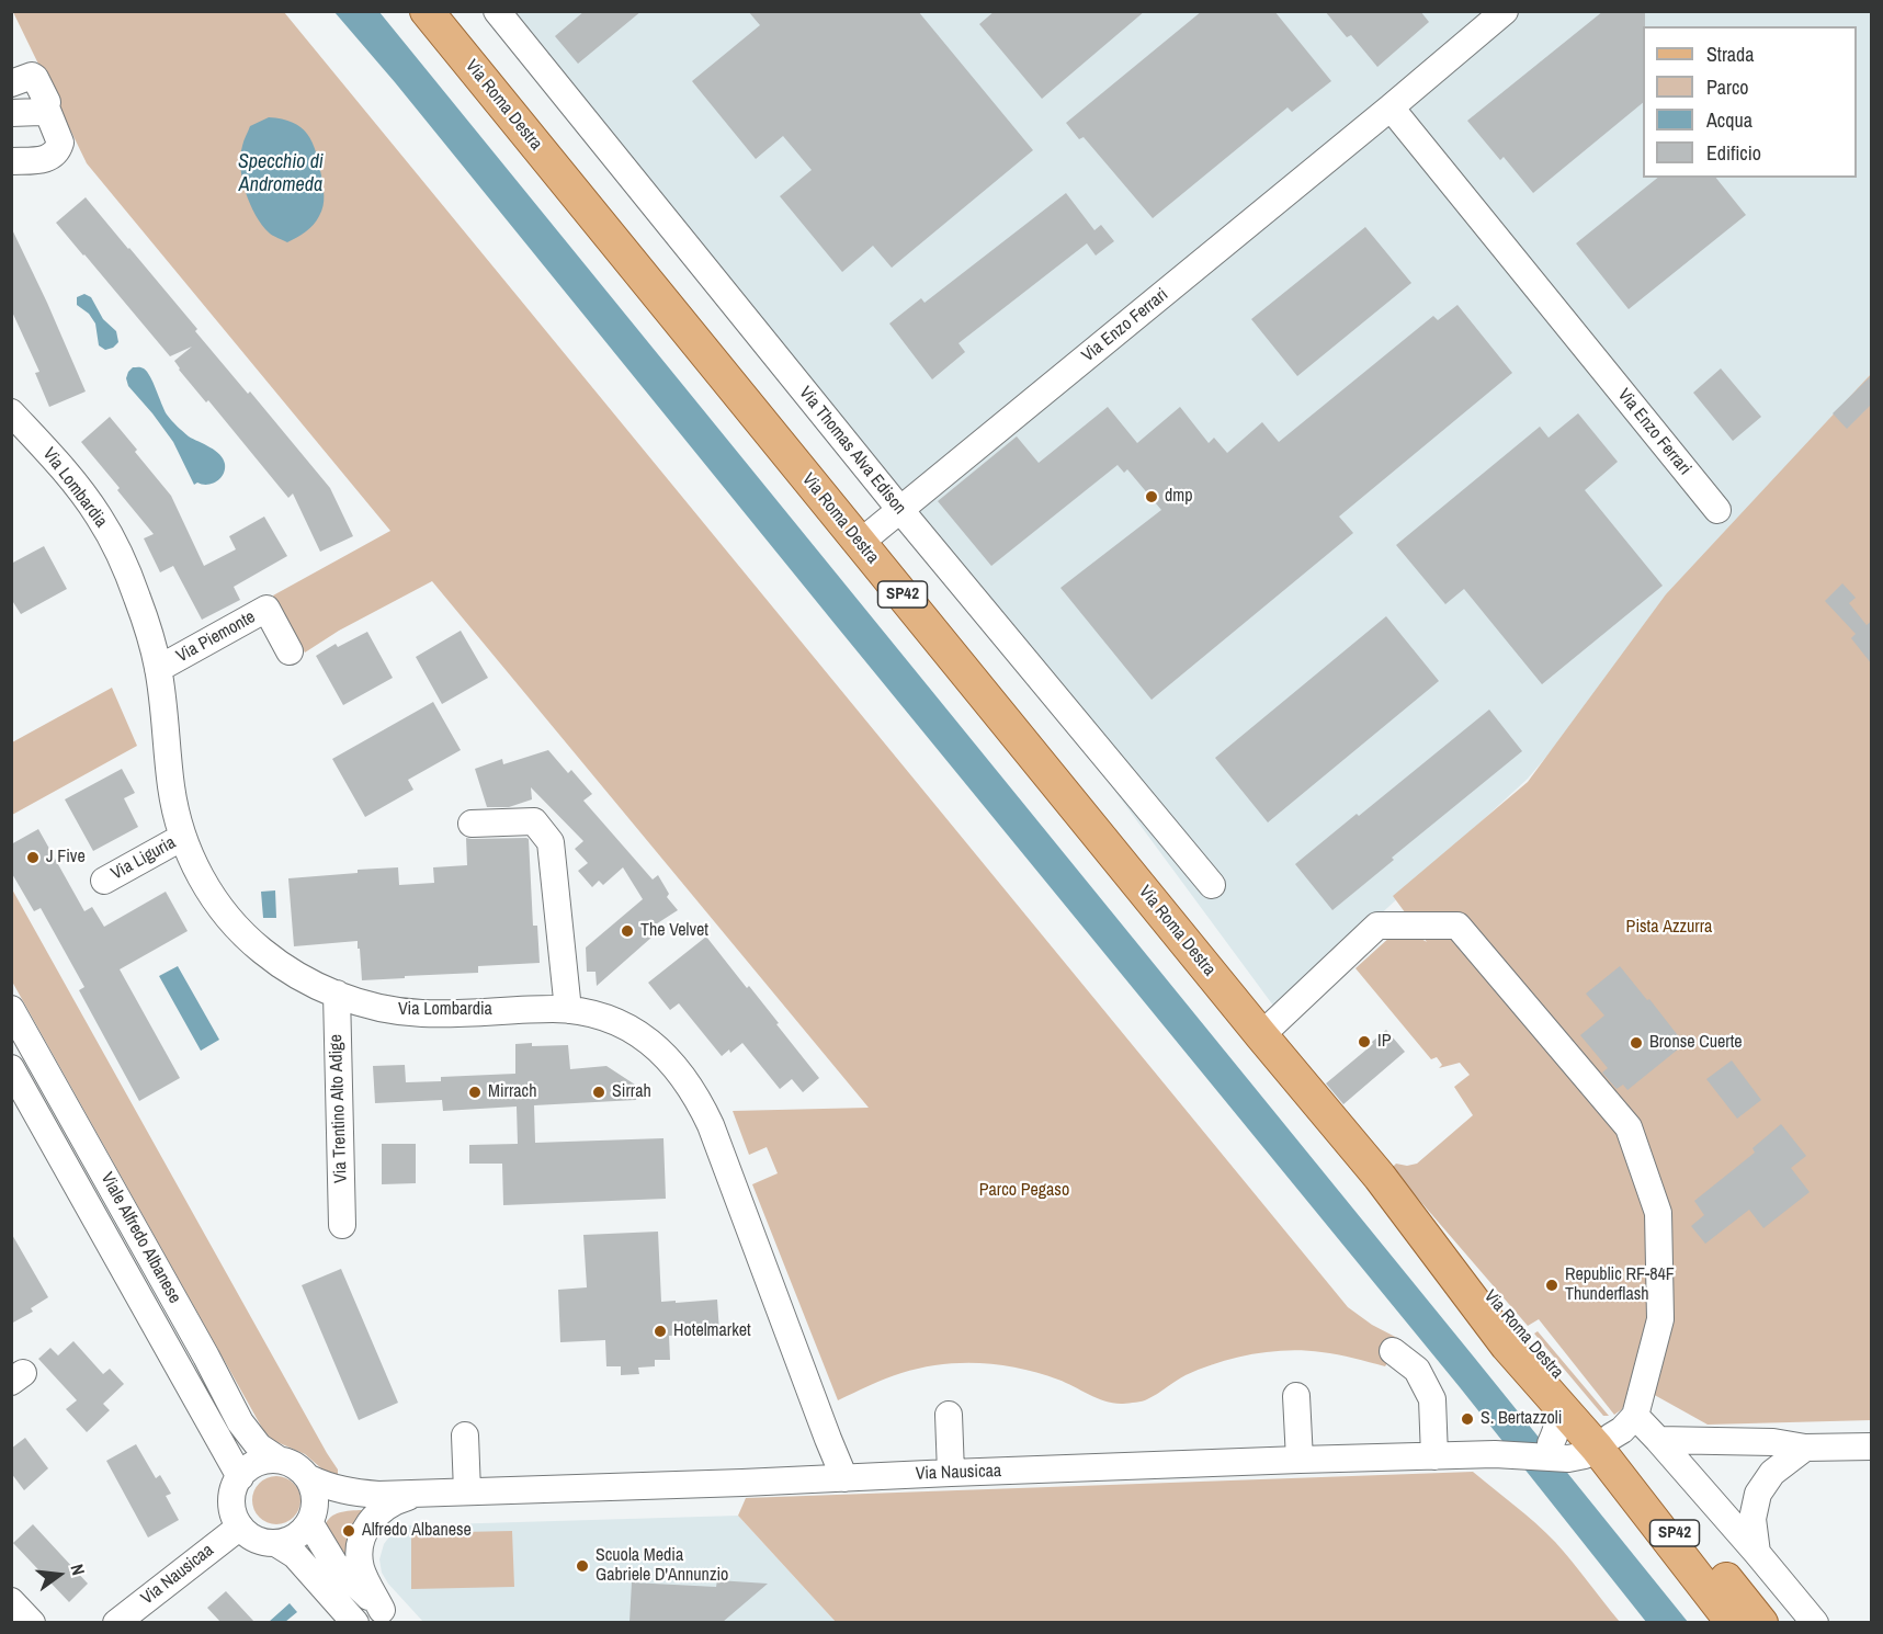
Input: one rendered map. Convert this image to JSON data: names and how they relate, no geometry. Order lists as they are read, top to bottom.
{
  "streets": {
    "main road": ["Via Roma Destra", "SP42"],
    "street": [
      "Via Enzo Ferrari",
      "Via Thomas Alva Edison",
      "Via Lombardia",
      "Via Piemonte",
      "Via Liguria",
      "Via Trentino Alto Adige",
      "Viale Alfredo Albanese",
      "Via Nausicaa"
    ]
  },
  "crossings": [
    ["Via Roma Destra", "Via Enzo Ferrari"],
    ["Via Roma Destra", "Via Nausicaa"],
    ["Via Enzo Ferrari", "Via Thomas Alva Edison"],
    ["Via Lombardia", "Via Piemonte"],
    ["Via Lombardia", "Via Liguria"],
    ["Via Lombardia", "Via Trentino Alto Adige"],
    ["Via Lombardia", "Via Nausicaa"],
    ["Viale Alfredo Albanese", "Via Nausicaa"]
  ],
  "water": ["Specchio di Andromeda"],
  "parks": ["Pista Azzurra", "Parco Pegaso"],
  "places": [
    "dmp",
    "J Five",
    "The Velvet",
    "IP",
    "Bronse Cuerte",
    "Mirrach",
    "Sirrah",
    "Republic RF-84F Thunderflash",
    "Hotelmarket",
    "S. Bertazzoli",
    "Alfredo Albanese",
    "Scuola Media Gabriele D'Annunzio"
  ],
  "legend": [
    "Strada",
    "Parco",
    "Acqua",
    "Edificio"
  ],
  "north": "right"
}
